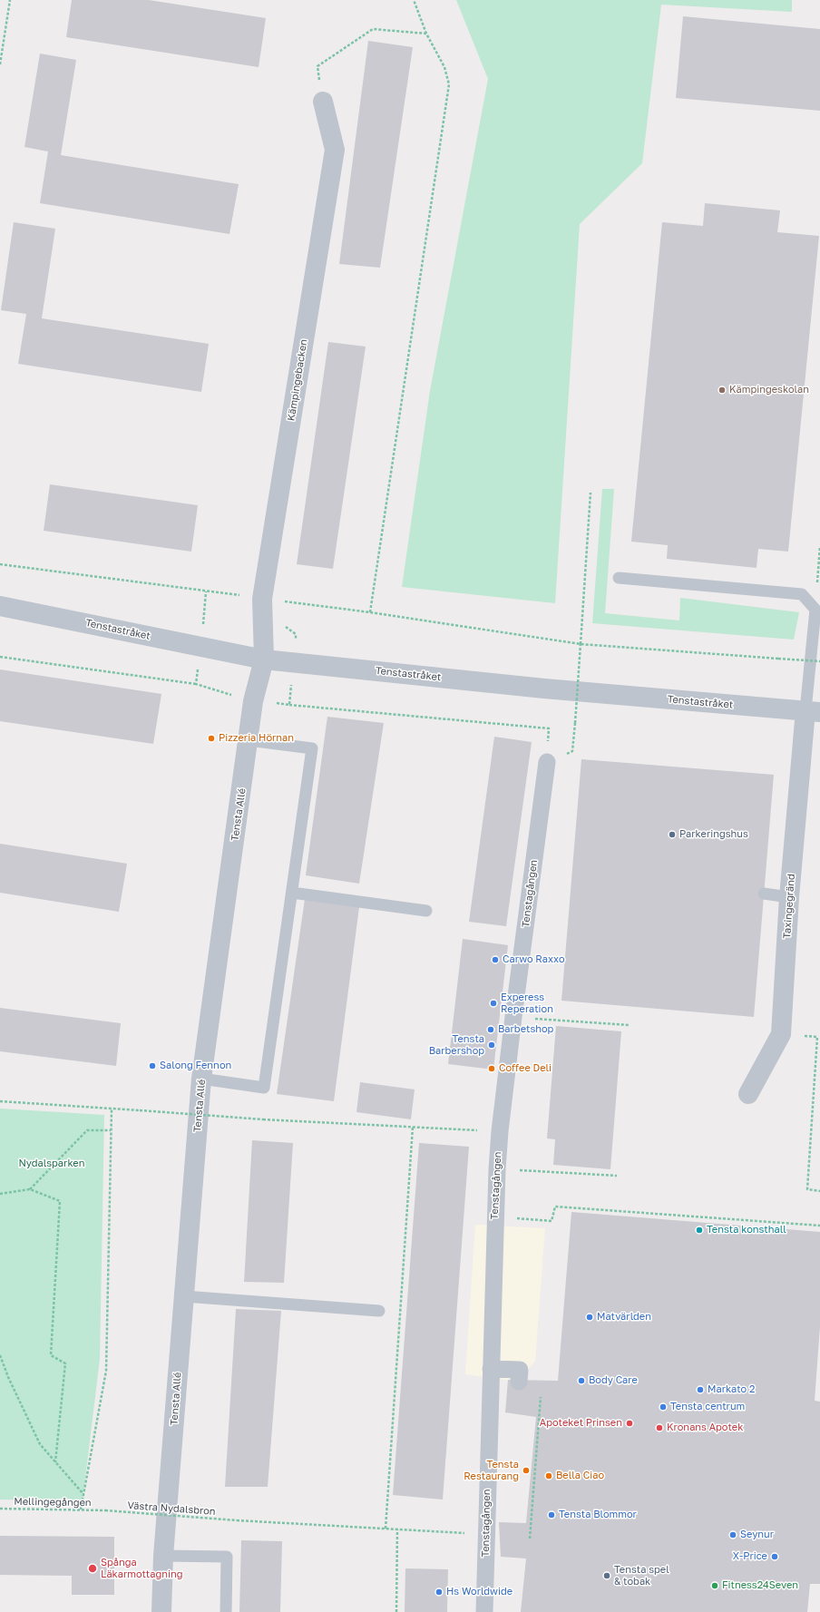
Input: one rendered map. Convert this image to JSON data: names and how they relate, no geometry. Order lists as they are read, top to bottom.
{
  "streets": {
    "street": [
      "Kämpingebacken",
      "Tenstastråket",
      "Tensta Allé",
      "Tenstagången",
      "Taxingegränd"
    ],
    "path": ["Mellingegången", "Västra Nydalsbron"]
  },
  "crossings": [
    ["Kämpingebacken", "Tenstastråket"],
    ["Kämpingebacken", "Tensta Allé"],
    ["Tenstastråket", "Tensta Allé"],
    ["Tenstastråket", "Taxingegränd"],
    ["Tenstagången", "Västra Nydalsbron"],
    ["Mellingegången", "Västra Nydalsbron"]
  ],
  "parks": ["Nydalsparken"],
  "places": [
    "Kämpingeskolan",
    "Pizzeria Hörnan",
    "Parkeringshus",
    "Carwo Raxxo",
    "Experess Reperation",
    "Barbetshop",
    "Tensta Barbershop",
    "Salong Fennon",
    "Coffee Deli",
    "Tensta konsthall",
    "Matvärlden",
    "Body Care",
    "Markato 2",
    "Tensta centrum",
    "Apoteket Prinsen",
    "Kronans Apotek",
    "Tensta Restaurang",
    "Bella Ciao",
    "Tensta Blommor",
    "Seynur",
    "X-Price",
    "Spånga Läkarmottagning",
    "Tensta spel & tobak",
    "Fitness24Seven",
    "Hs Worldwide"
  ]
}
